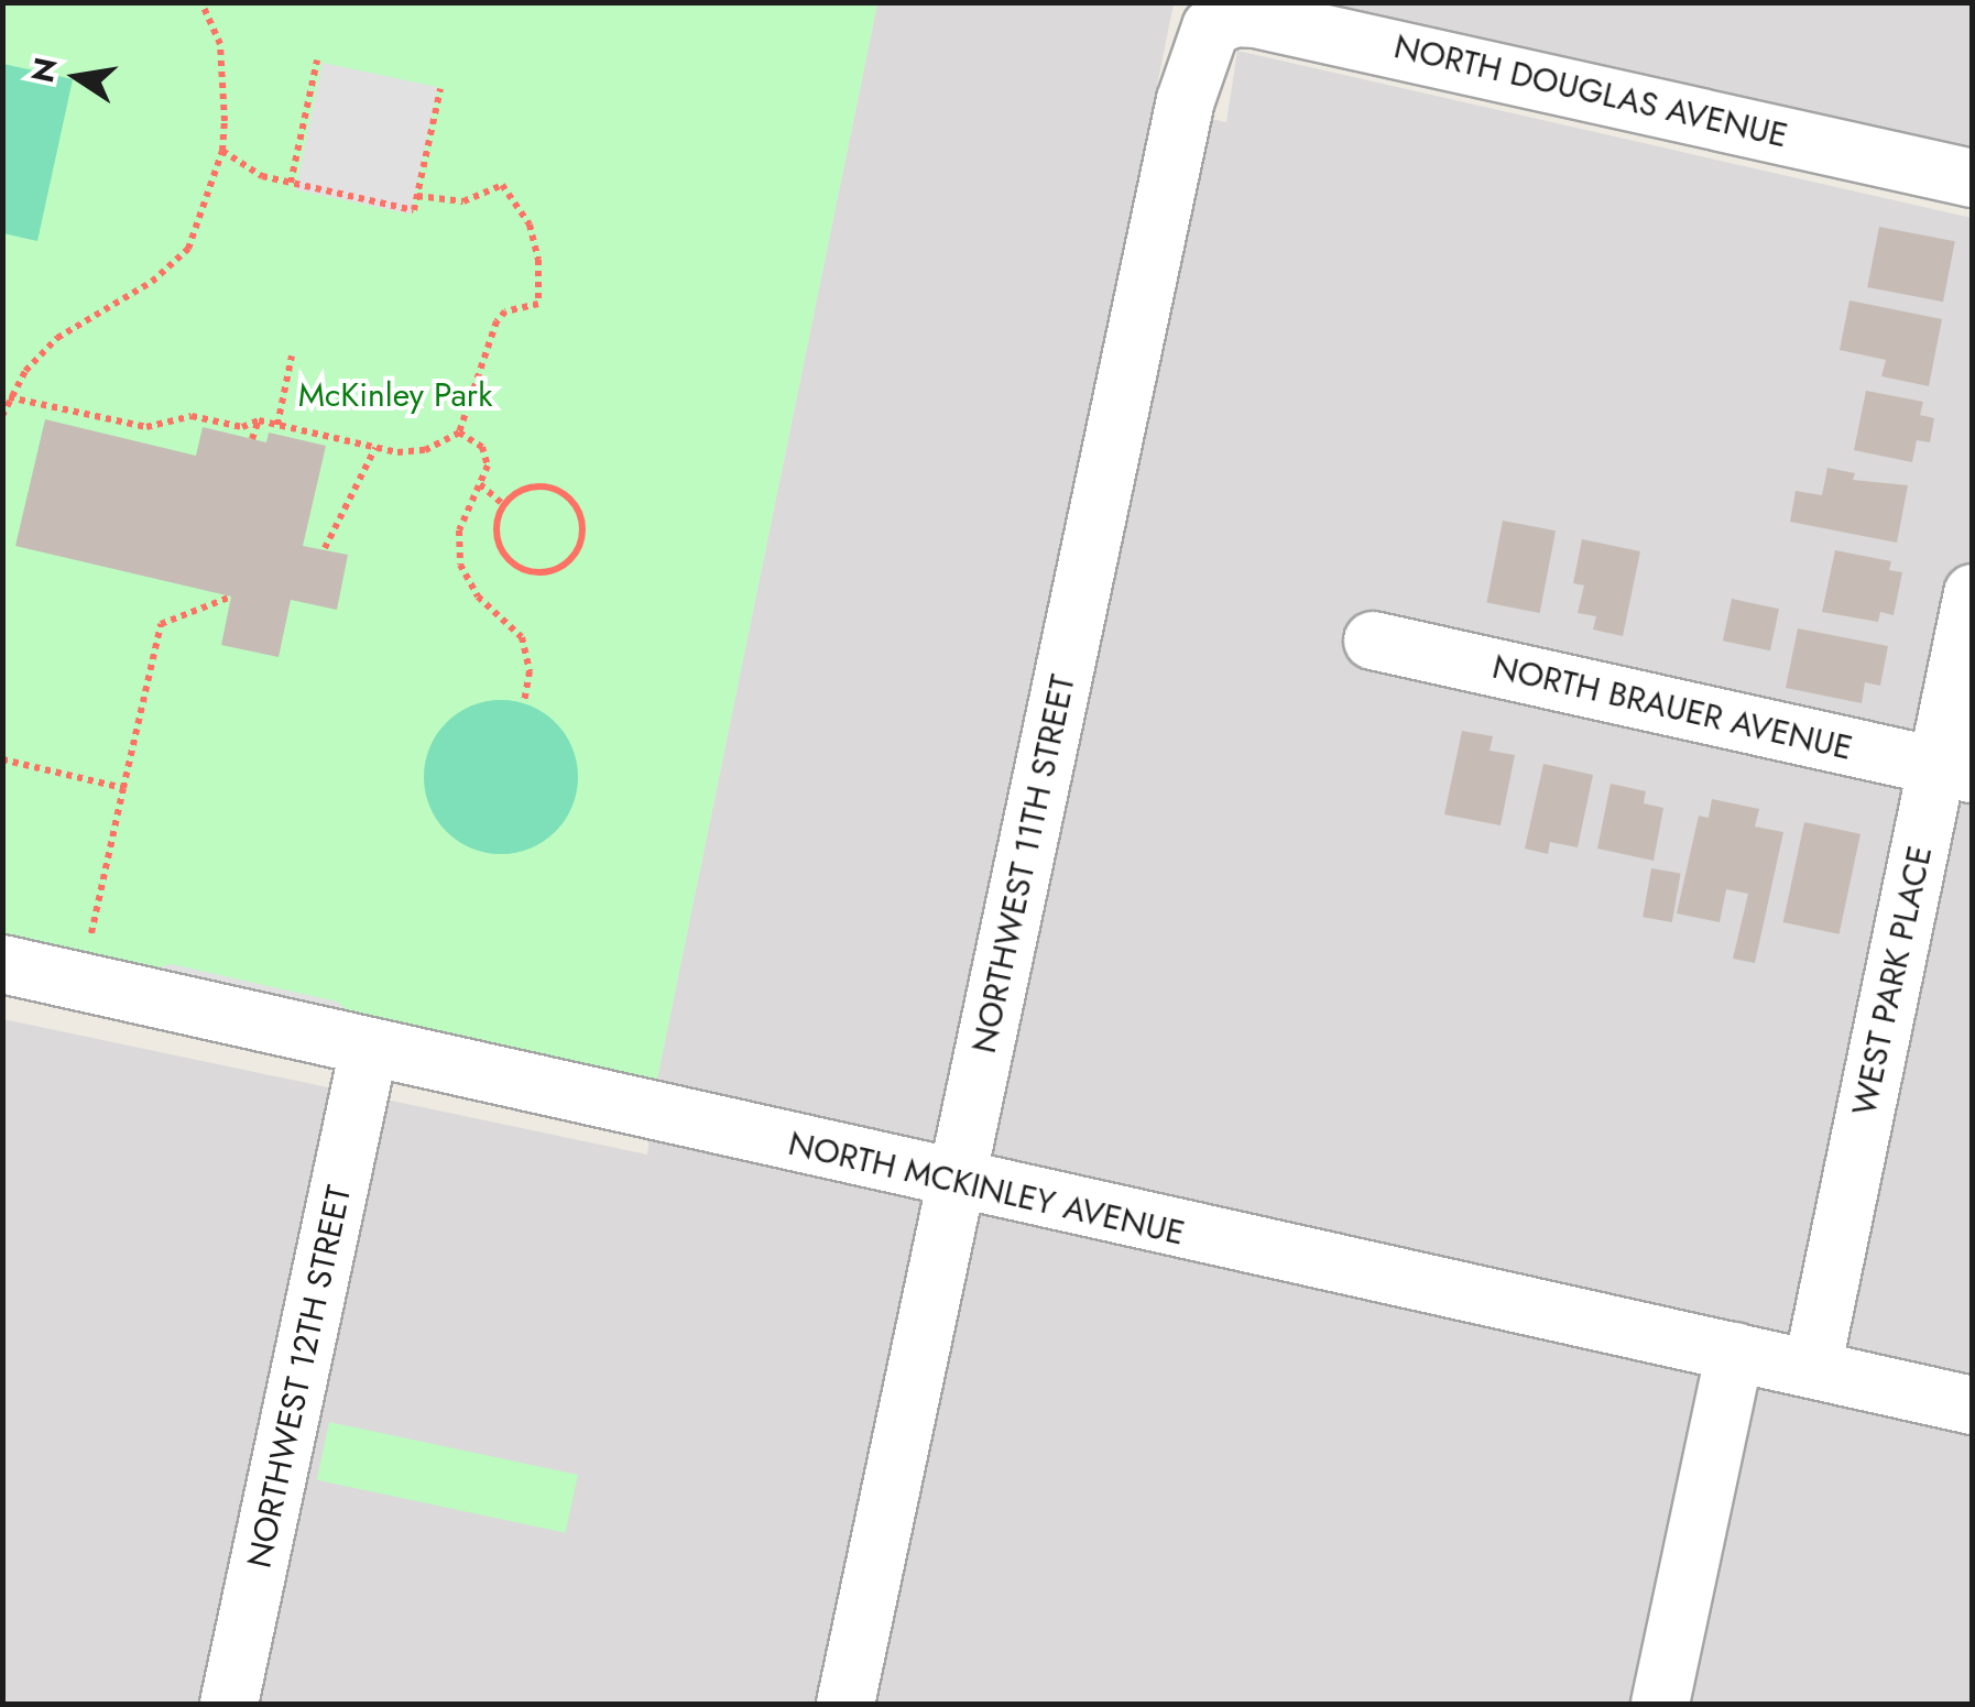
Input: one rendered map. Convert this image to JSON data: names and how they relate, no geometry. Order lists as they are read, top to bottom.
{
  "streets": {
    "street": [
      "NORTH DOUGLAS AVENUE",
      "NORTH BRAUER AVENUE",
      "NORTHWEST 11TH STREET",
      "WEST PARK PLACE",
      "NORTH MCKINLEY AVENUE",
      "NORTHWEST 12TH STREET"
    ]
  },
  "crossings": [
    ["NORTH DOUGLAS AVENUE", "NORTHWEST 11TH STREET"],
    ["NORTH BRAUER AVENUE", "WEST PARK PLACE"],
    ["NORTHWEST 11TH STREET", "NORTH MCKINLEY AVENUE"],
    ["WEST PARK PLACE", "NORTH MCKINLEY AVENUE"],
    ["NORTH MCKINLEY AVENUE", "NORTHWEST 12TH STREET"]
  ],
  "parks": ["McKinley Park"],
  "north": "left"
}
